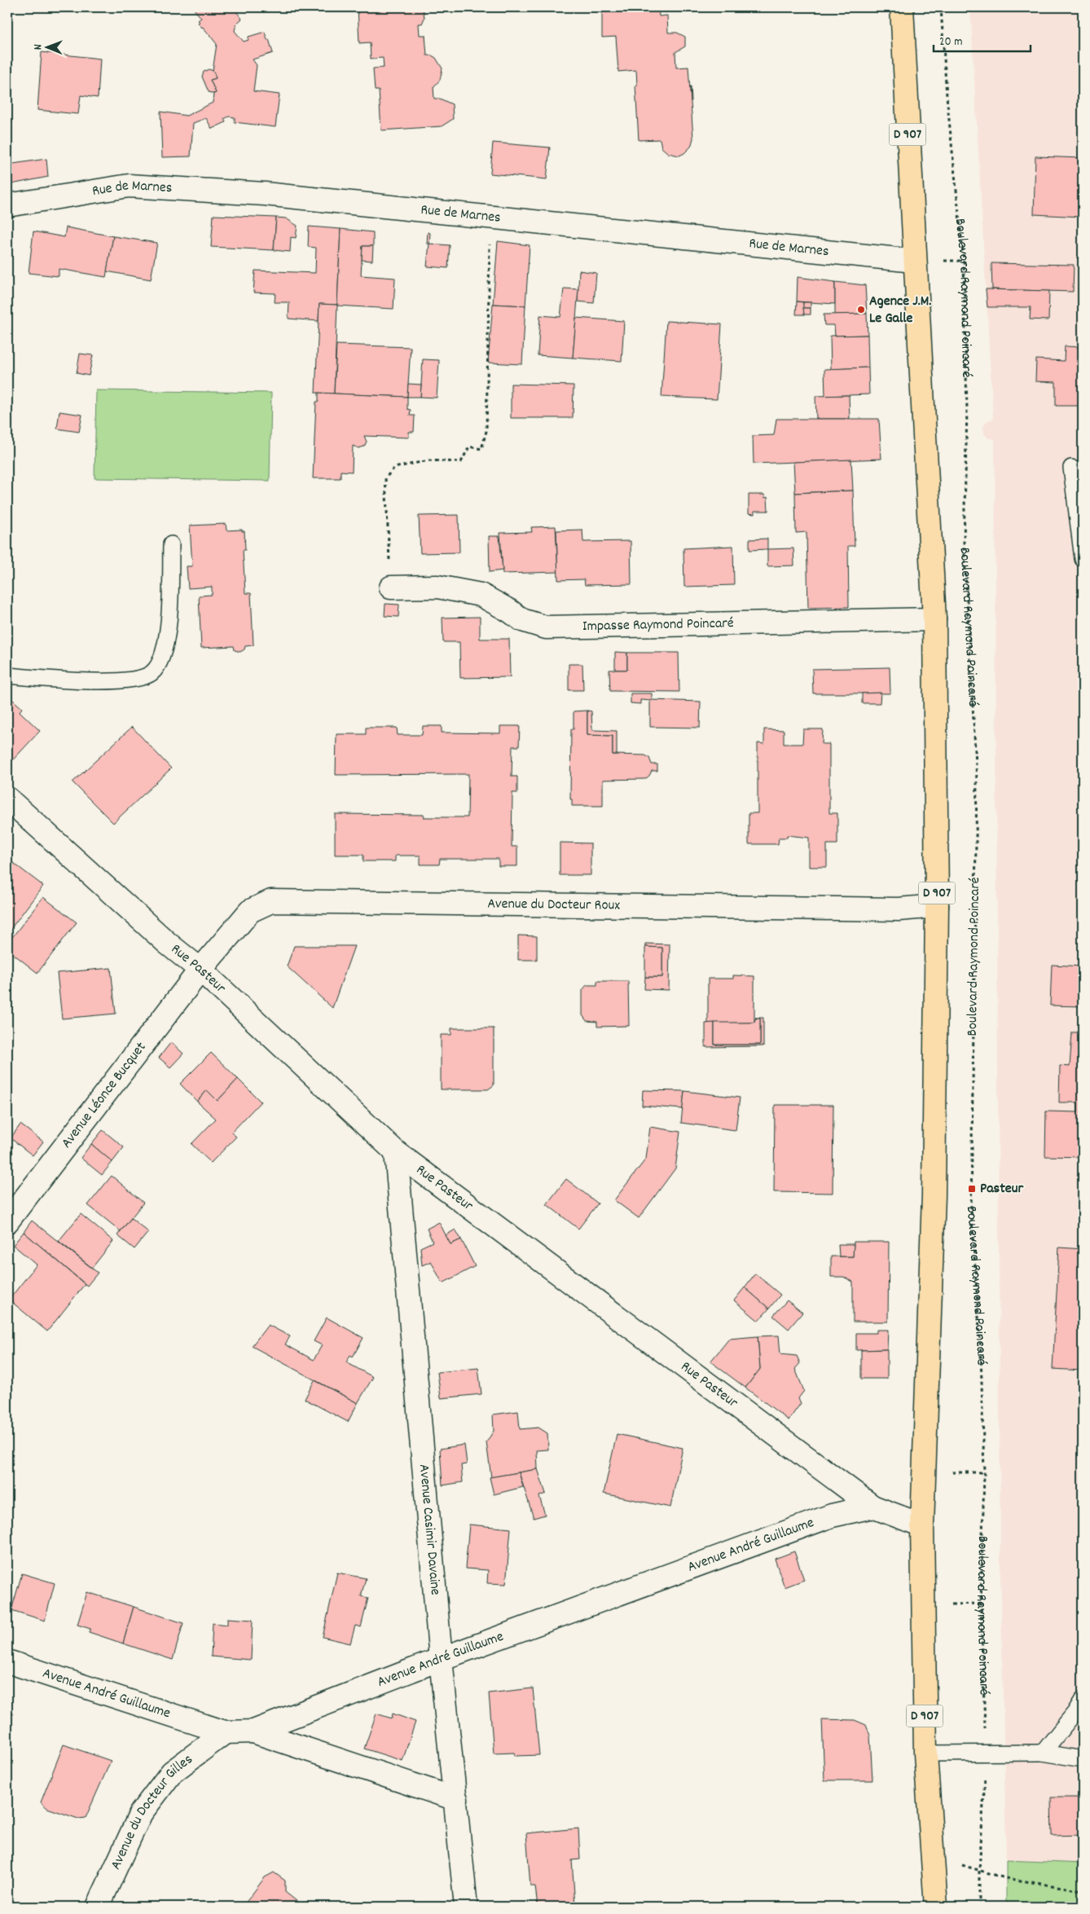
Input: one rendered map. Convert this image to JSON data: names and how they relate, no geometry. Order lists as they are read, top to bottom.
{
  "streets": {
    "main road": ["D 907"],
    "street": [
      "Rue de Marnes",
      "Impasse Raymond Poincaré",
      "Avenue du Docteur Roux",
      "Rue Pasteur",
      "Avenue Léonce Bucquet",
      "Avenue Casimir Davaine",
      "Avenue André Guillaume",
      "Avenue du Docteur Gilles"
    ],
    "path": ["Boulevard Raymond Poincaré"]
  },
  "crossings": [
    ["D 907", "Rue de Marnes"],
    ["D 907", "Impasse Raymond Poincaré"],
    ["D 907", "Avenue du Docteur Roux"],
    ["D 907", "Rue Pasteur"],
    ["Avenue du Docteur Roux", "Rue Pasteur"],
    ["Avenue du Docteur Roux", "Avenue Léonce Bucquet"],
    ["Rue Pasteur", "Avenue Léonce Bucquet"],
    ["Rue Pasteur", "Avenue Casimir Davaine"],
    ["Rue Pasteur", "Avenue André Guillaume"],
    ["Avenue Casimir Davaine", "Avenue André Guillaume"],
    ["Avenue André Guillaume", "Avenue du Docteur Gilles"]
  ],
  "places": {
    "other": ["Agence J.M. Le Galle"],
    "transit": ["Pasteur"]
  },
  "scale_bar": "20 m",
  "north": "left"
}
